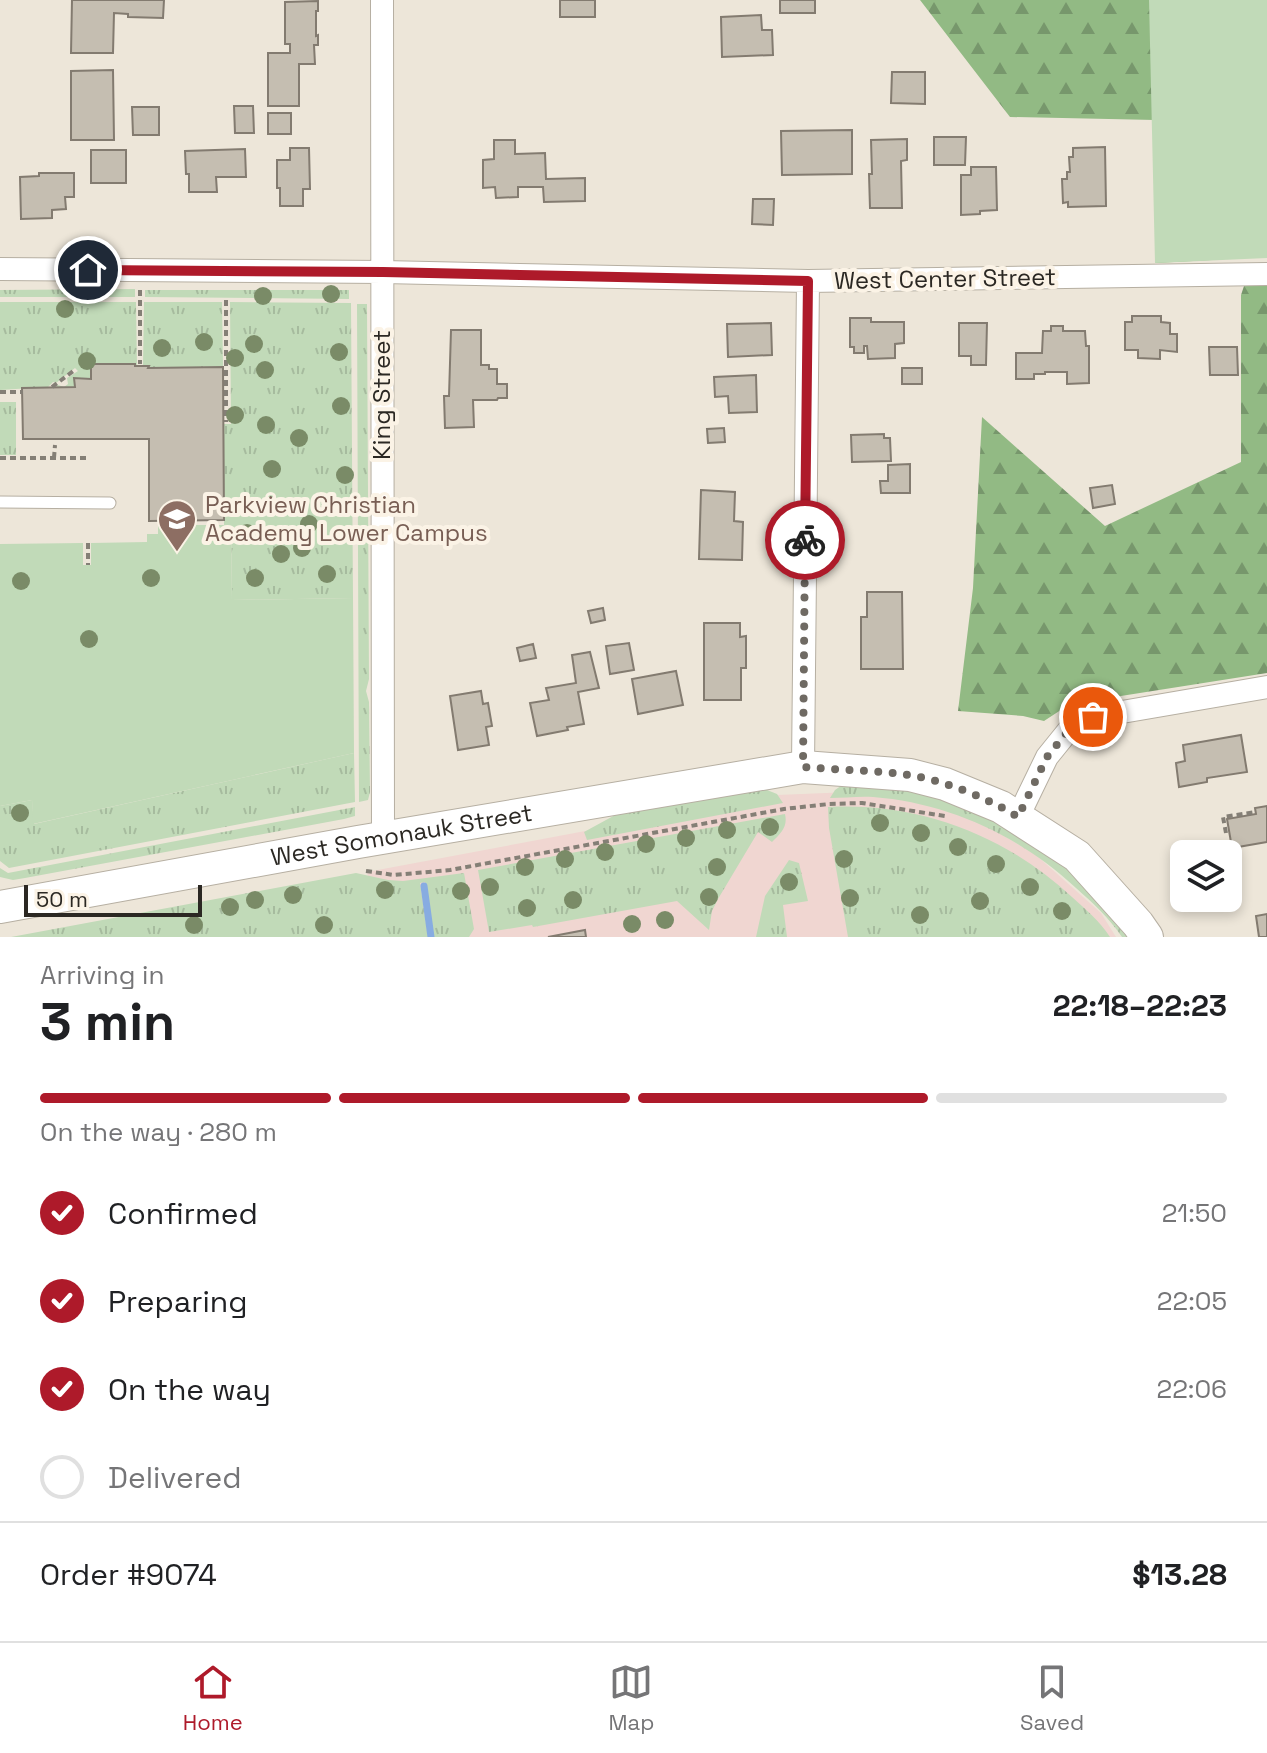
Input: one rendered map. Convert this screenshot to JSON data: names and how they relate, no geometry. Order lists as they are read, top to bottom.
{
  "streets": {
    "street": ["West Center Street", "King Street", "West Somonauk Street"]
  },
  "crossings": [
    ["West Center Street", "King Street"],
    ["King Street", "West Somonauk Street"]
  ],
  "places": {
    "school or university": ["Parkview Christian Academy Lower Campus"]
  },
  "scale_bar": "50 m",
  "page": {
    "scale": "50 m",
    "heading": ["3 min", "Arriving in", "22:18–22:23"],
    "panel": ["Order #9074", "$13.28"],
    "bar": "On the way · 280 m",
    "list": [
      ["Confirmed", "21:50"],
      ["Preparing", "22:05"],
      ["On the way", "22:06"],
      "Delivered"
    ],
    "tabs": ["Home", "Map", "Saved"]
  }
}
